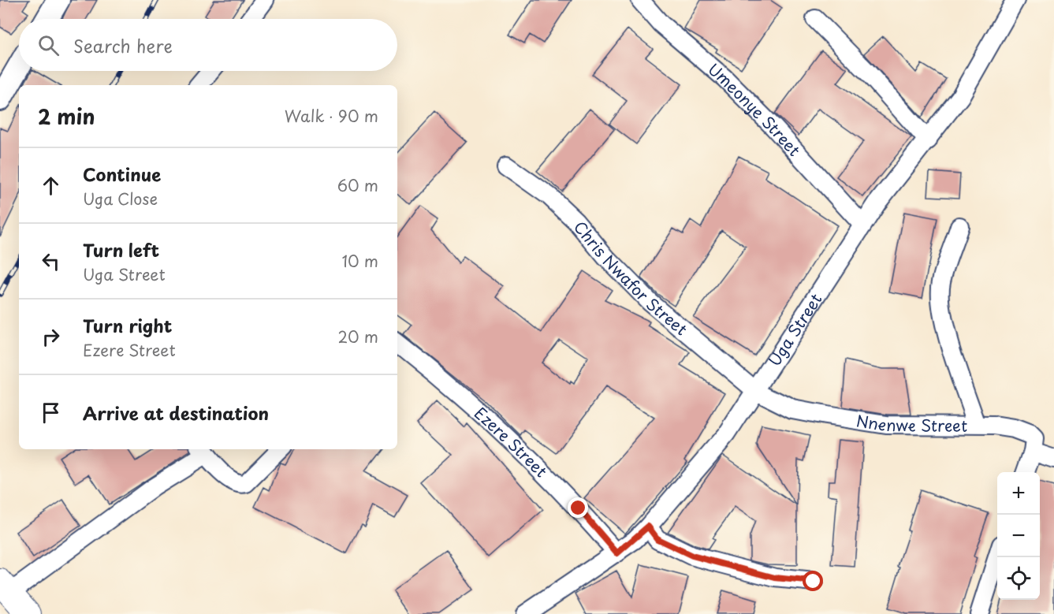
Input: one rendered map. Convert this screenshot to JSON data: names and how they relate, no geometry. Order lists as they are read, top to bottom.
{
  "streets": {
    "street": [
      "Umeonye Street",
      "Chris Nwafor Street",
      "Uga Street",
      "Nnenwe Street",
      "Ezere Street"
    ]
  },
  "crossings": [
    ["Umeonye Street", "Uga Street"],
    ["Chris Nwafor Street", "Uga Street"],
    ["Chris Nwafor Street", "Nnenwe Street"],
    ["Uga Street", "Nnenwe Street"],
    ["Uga Street", "Ezere Street"]
  ],
  "page": {
    "search": "Search here",
    "heading": ["2 min", "Walk · 90 m"],
    "list": [
      ["Continue", "Uga Close", "60 m"],
      ["Turn left", "Uga Street", "10 m"],
      ["Turn right", "Ezere Street", "20 m"],
      "Arrive at destination"
    ],
    "map_buttons": ["+", "−"]
  }
}
